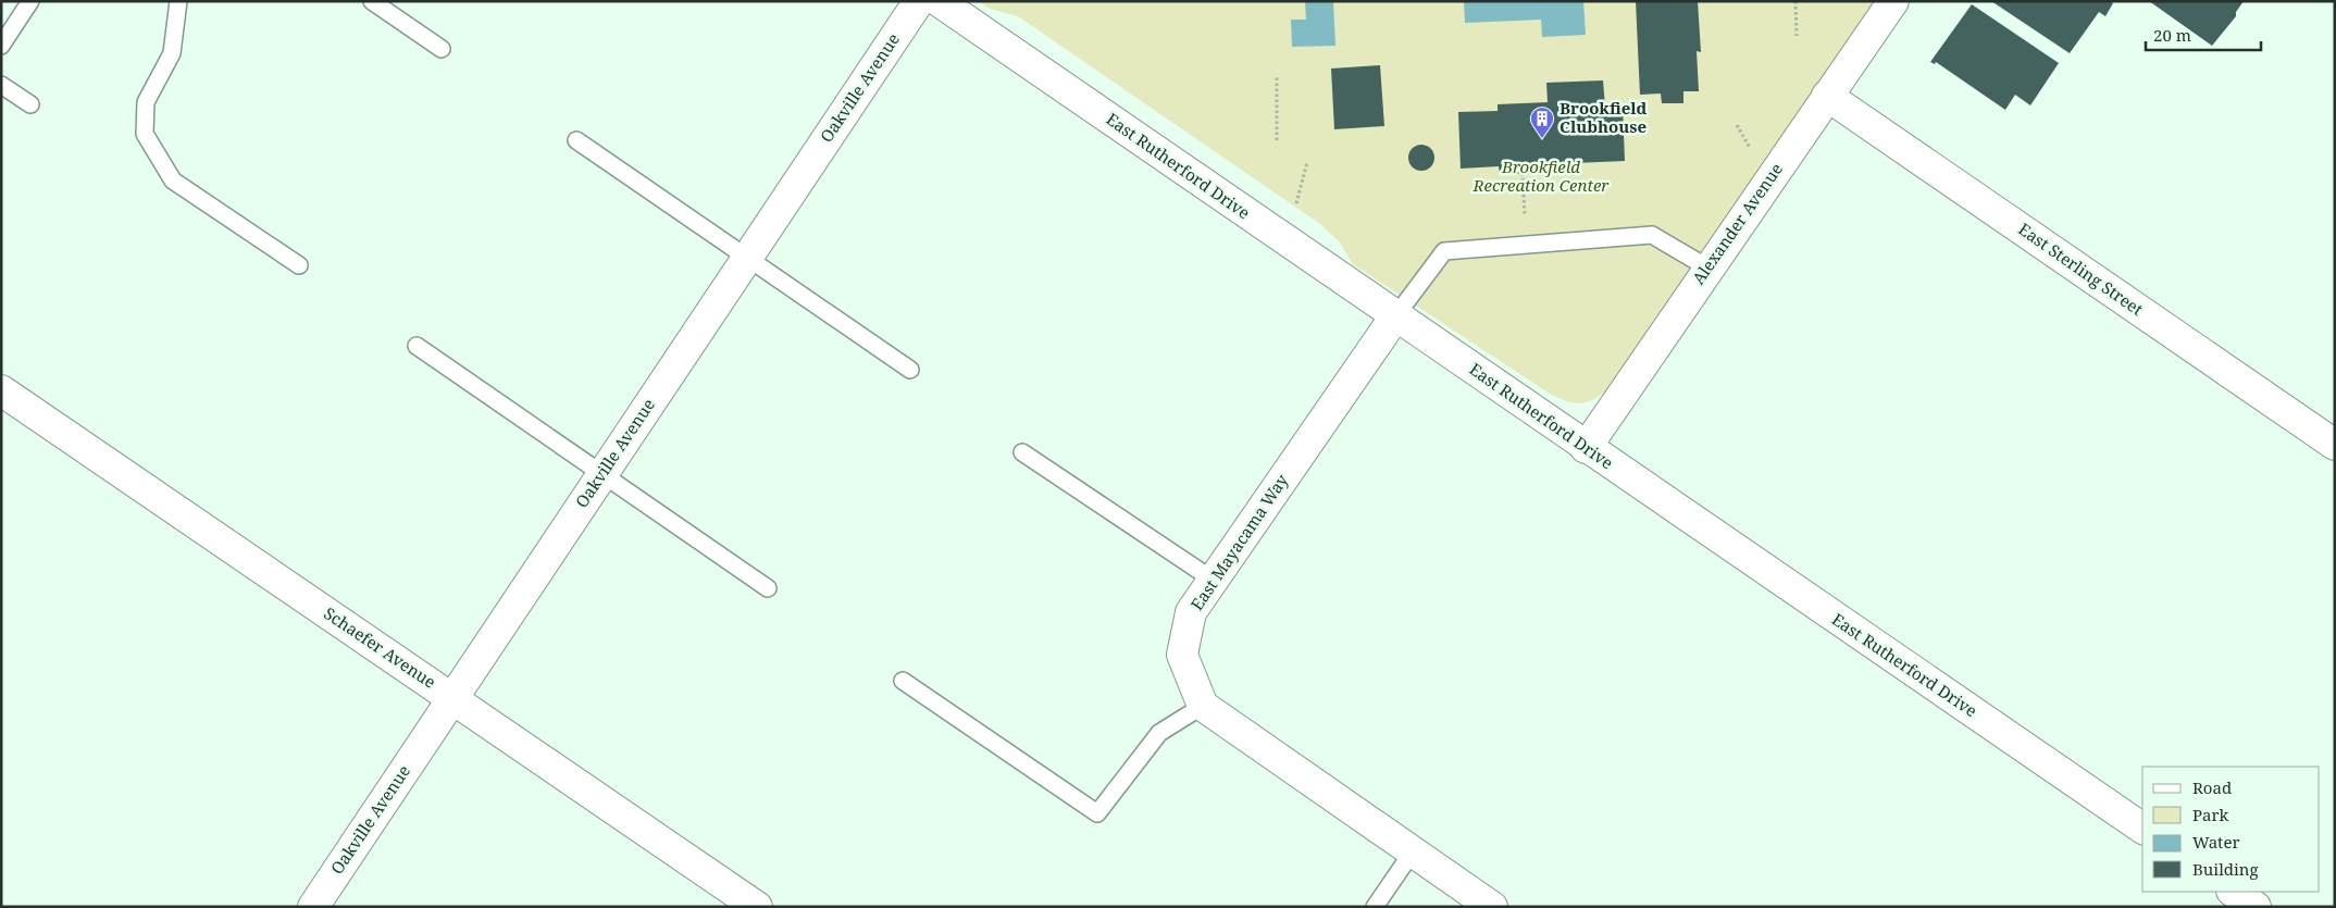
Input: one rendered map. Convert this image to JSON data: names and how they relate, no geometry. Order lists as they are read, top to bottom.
{
  "streets": {
    "street": [
      "Oakville Avenue",
      "East Rutherford Drive",
      "Alexander Avenue",
      "East Sterling Street",
      "East Mayacama Way",
      "Schaefer Avenue"
    ]
  },
  "crossings": [
    ["Oakville Avenue", "Schaefer Avenue"],
    ["East Rutherford Drive", "Alexander Avenue"],
    ["East Rutherford Drive", "East Mayacama Way"],
    ["Alexander Avenue", "East Sterling Street"]
  ],
  "parks": ["Brookfield Recreation Center"],
  "places": {
    "building": ["Brookfield Clubhouse"]
  },
  "legend": [
    "Road",
    "Park",
    "Water",
    "Building"
  ],
  "scale_bar": "20 m"
}
